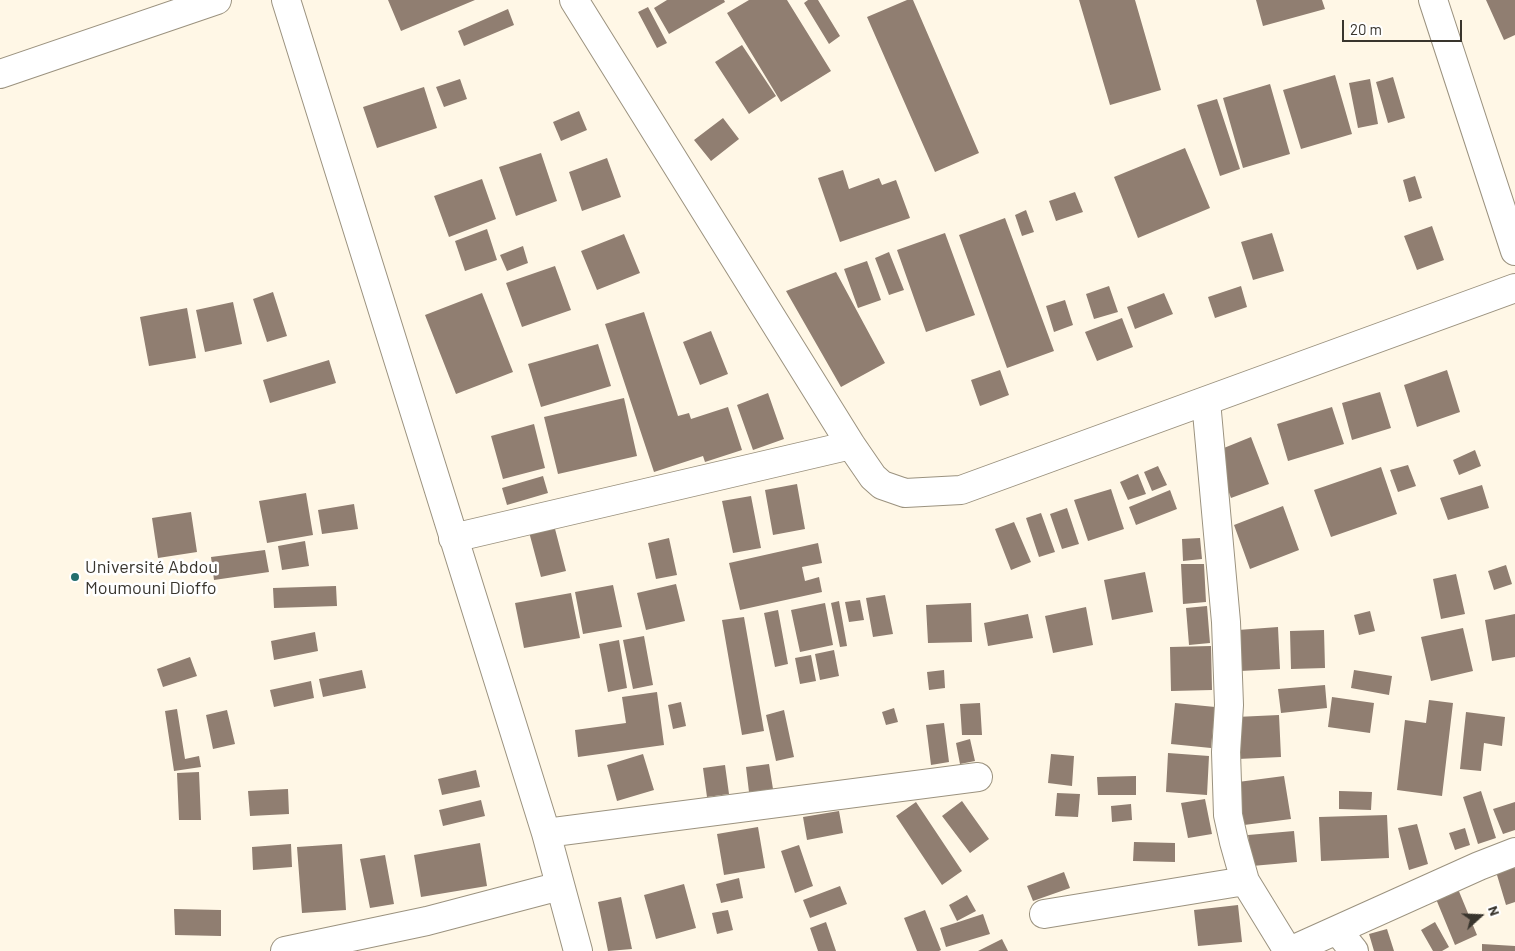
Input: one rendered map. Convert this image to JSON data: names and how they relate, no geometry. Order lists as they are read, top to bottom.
{
  "places": ["Université Abdou Moumouni Dioffo"],
  "scale_bar": "20 m",
  "north": "right"
}
